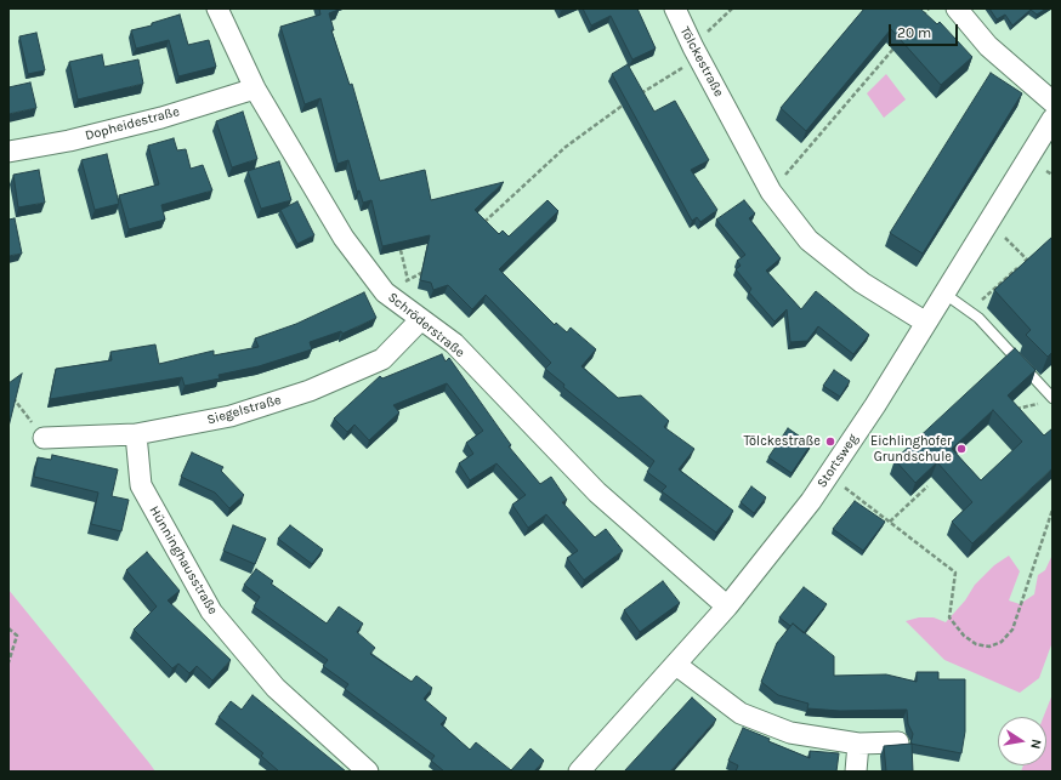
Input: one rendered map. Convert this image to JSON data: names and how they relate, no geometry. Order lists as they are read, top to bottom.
{
  "streets": {
    "street": [
      "Tölckestraße",
      "Dopheidestraße",
      "Schröderstraße",
      "Siegelstraße",
      "Stortsweg",
      "Hünninghausstraße"
    ]
  },
  "crossings": [
    ["Tölckestraße", "Stortsweg"],
    ["Dopheidestraße", "Schröderstraße"],
    ["Schröderstraße", "Siegelstraße"],
    ["Schröderstraße", "Stortsweg"],
    ["Siegelstraße", "Hünninghausstraße"]
  ],
  "places": ["Tölckestraße", "Eichlinghofer Grundschule"],
  "scale_bar": "20 m",
  "north": "right"
}
